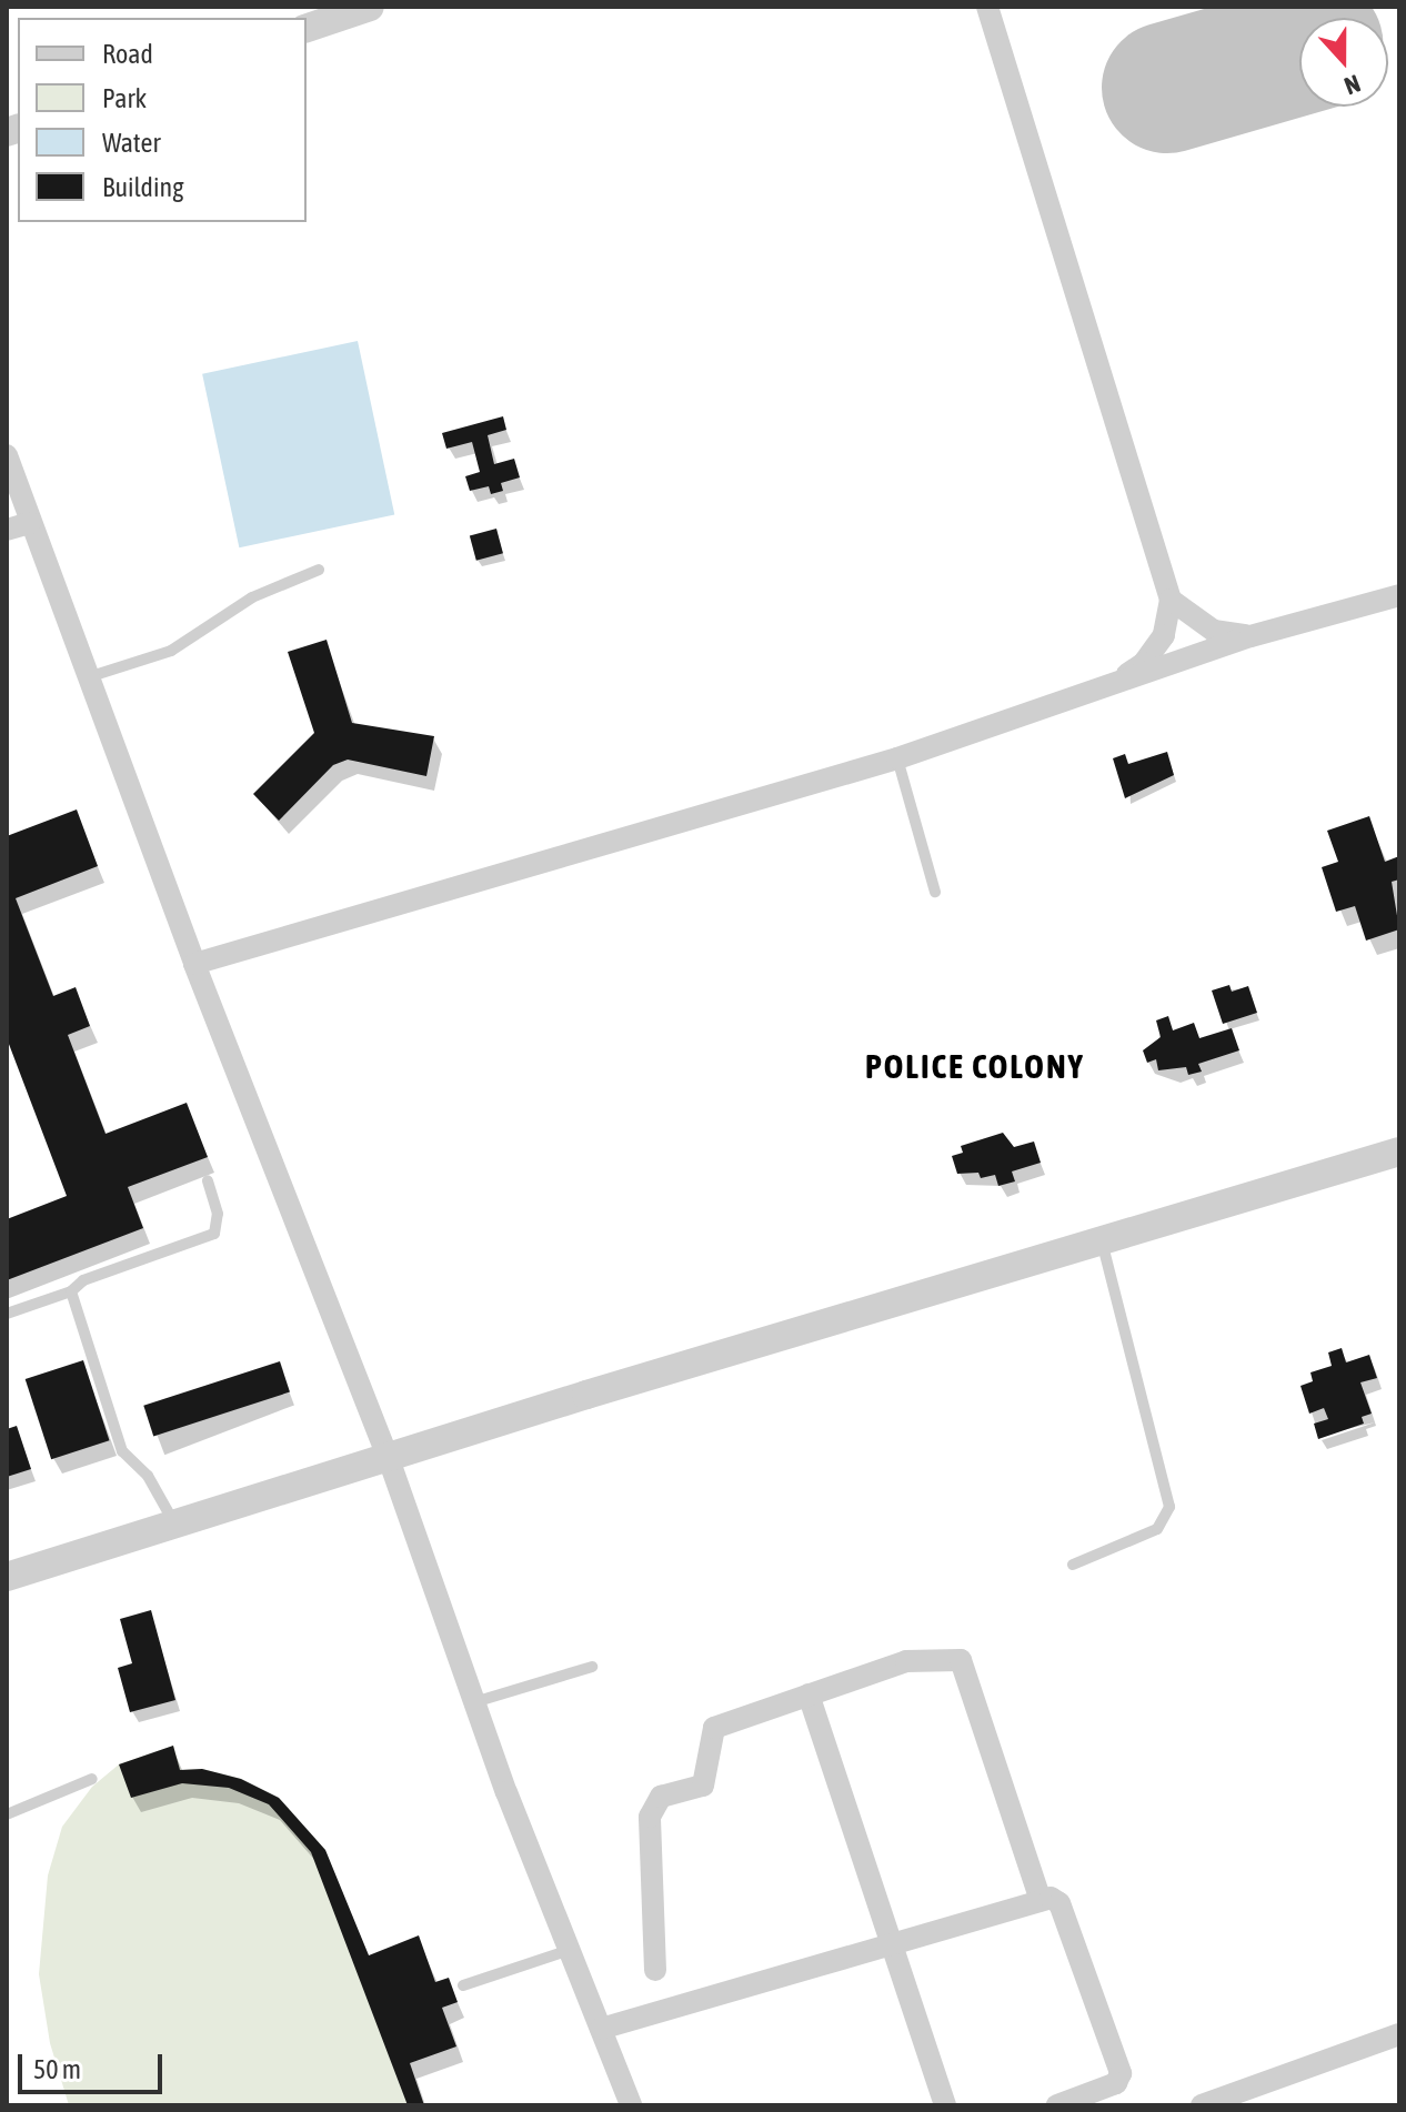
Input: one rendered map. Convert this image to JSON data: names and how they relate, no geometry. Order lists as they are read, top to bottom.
{
  "districts": ["POLICE COLONY"],
  "legend": [
    "Road",
    "Park",
    "Water",
    "Building"
  ],
  "scale_bar": "50 m",
  "north": "bottom"
}
